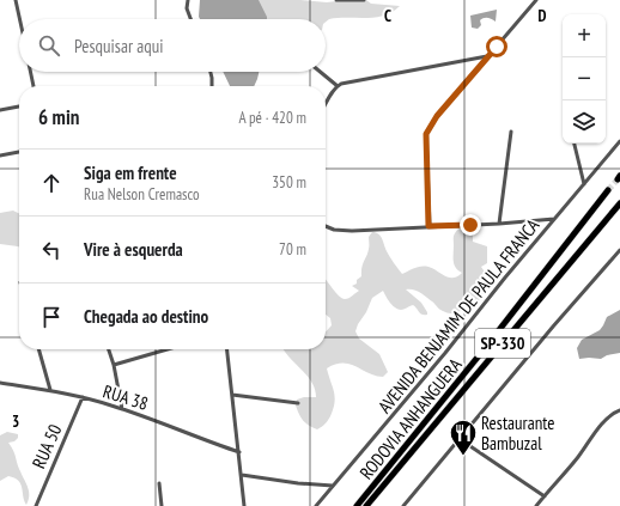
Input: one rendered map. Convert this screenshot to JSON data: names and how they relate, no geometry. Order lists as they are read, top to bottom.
{
  "streets": {
    "highway": ["SP-330", "RODOVIA ANHANGUERA"],
    "street": ["AVENIDA BENJAMIM DE PAULA FRANCA", "RUA 38", "RUA 50"]
  },
  "crossings": [
    ["RUA 38", "RUA 50"]
  ],
  "places": {
    "restaurant": ["Restaurante Bambuzal"]
  },
  "page": {
    "map_buttons": ["+", "−"],
    "search": "Pesquisar aqui",
    "heading": ["6 min", "A pé · 420 m"],
    "list": [
      ["Siga em frente", "Rua Nelson Cremasco", "350 m"],
      ["Vire à esquerda", "70 m"],
      "Chegada ao destino"
    ]
  },
  "grid": {
    "columns": ["C", "D"],
    "rows": ["3"]
  }
}
